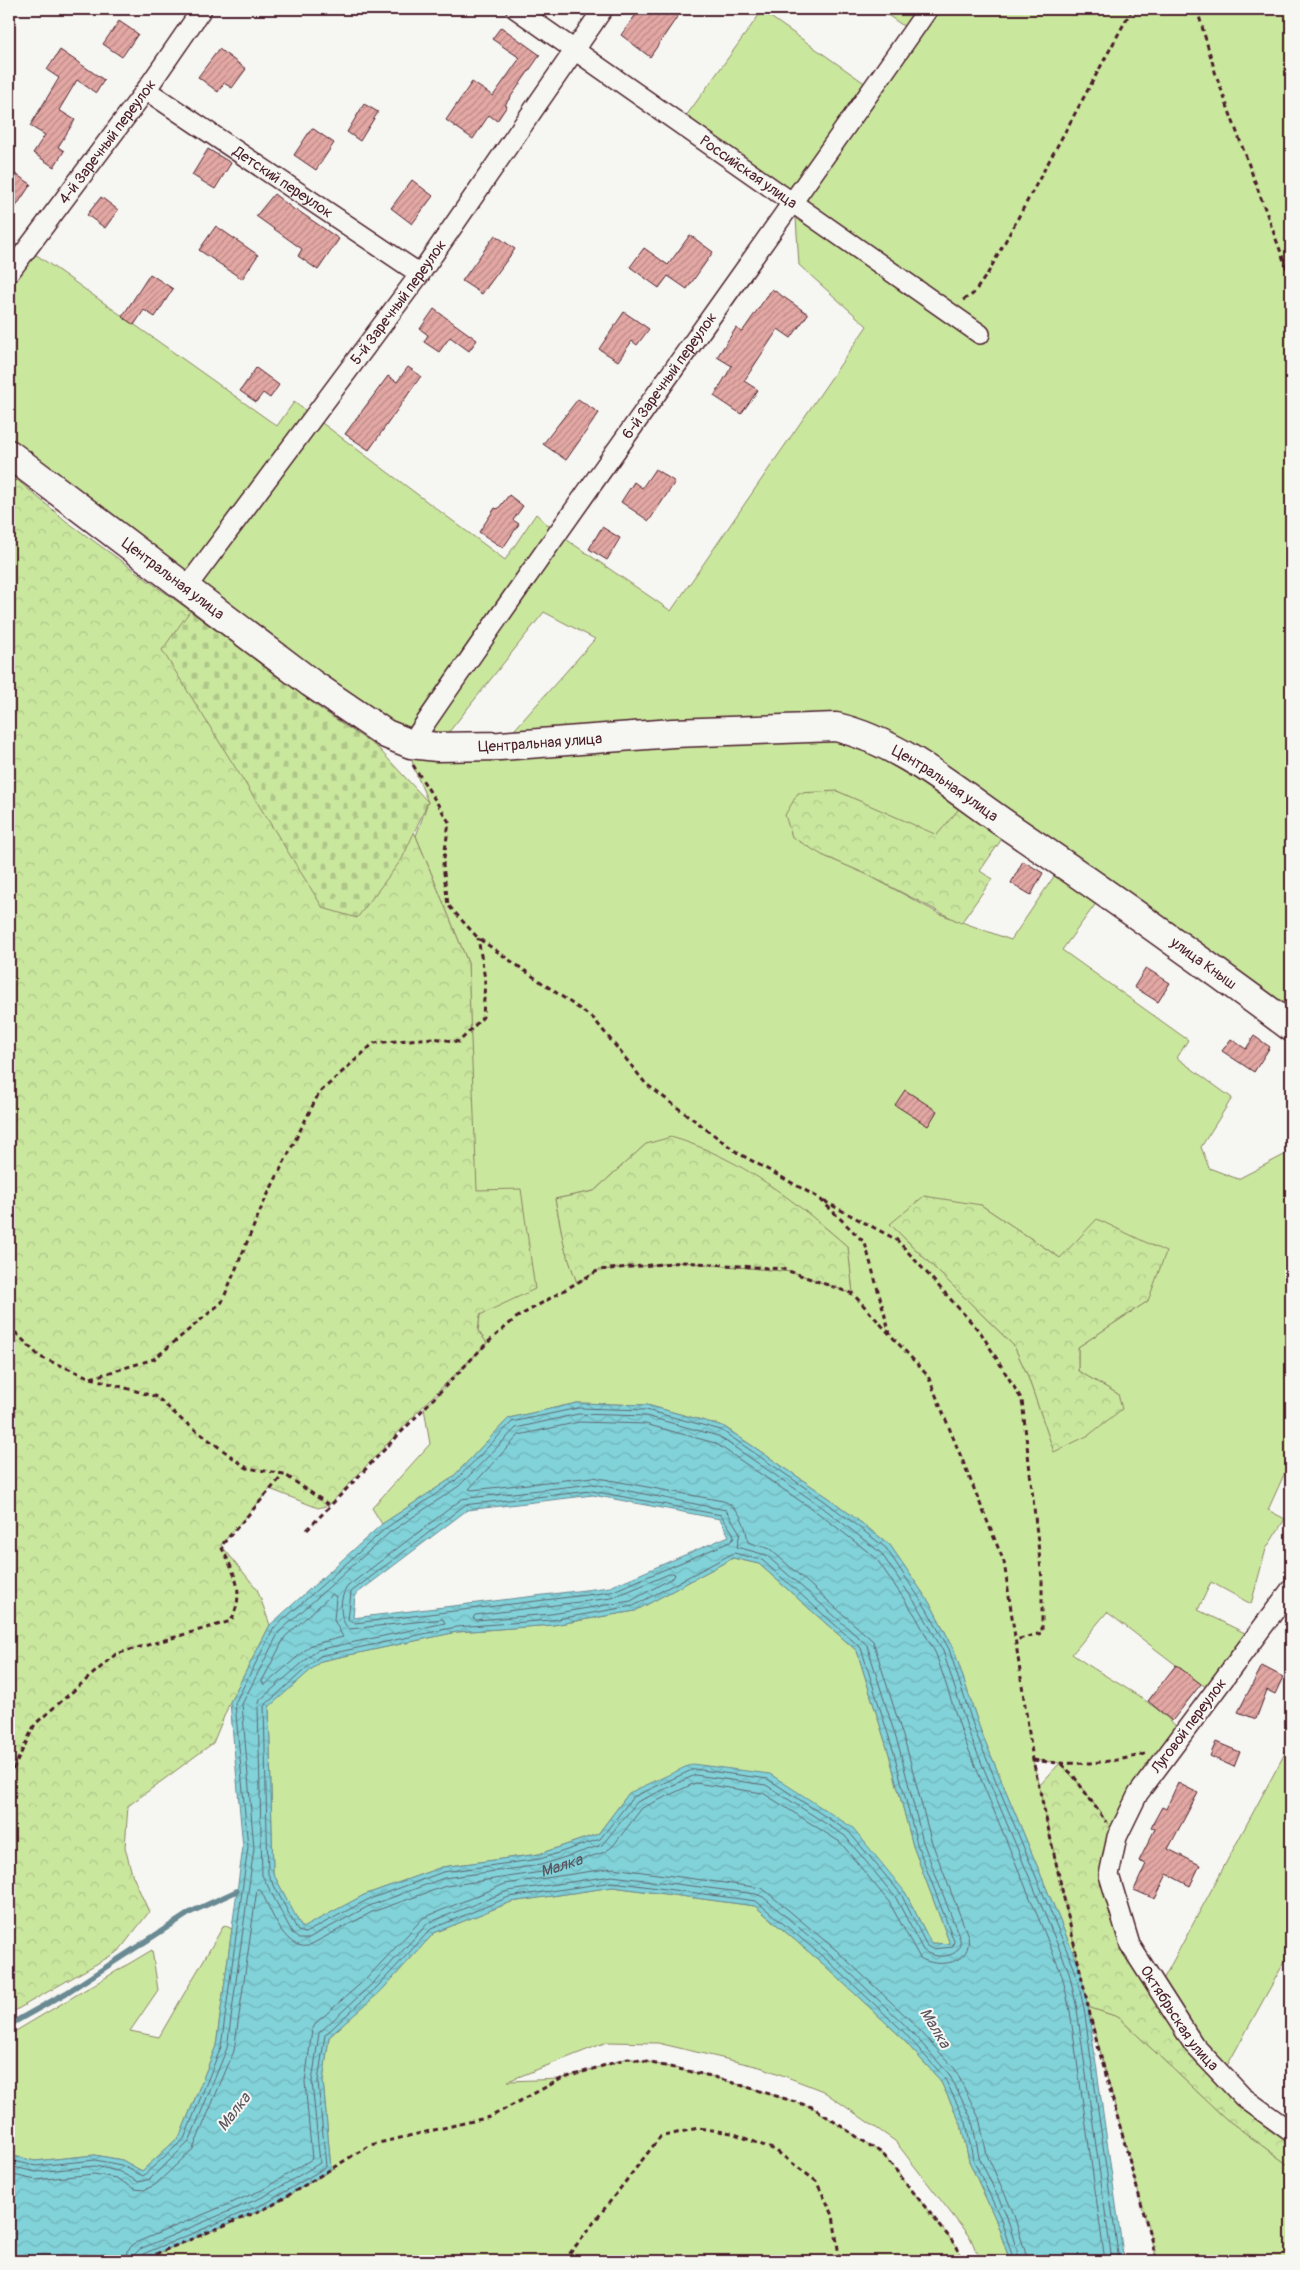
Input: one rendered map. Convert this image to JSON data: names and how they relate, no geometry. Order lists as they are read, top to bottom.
{
  "streets": {
    "street": [
      "4-й Заречный переулок",
      "Российская улица",
      "Детский переулок",
      "5-й Заречный переулок",
      "6-й Заречный переулок",
      "Центральная улица",
      "улица Кныш",
      "Луговой переулок",
      "Октябрьская улица"
    ]
  },
  "crossings": [
    ["4-й Заречный переулок", "Детский переулок"],
    ["Российская улица", "5-й Заречный переулок"],
    ["Российская улица", "6-й Заречный переулок"],
    ["Детский переулок", "5-й Заречный переулок"],
    ["5-й Заречный переулок", "Центральная улица"],
    ["6-й Заречный переулок", "Центральная улица"],
    ["Центральная улица", "улица Кныш"],
    ["Луговой переулок", "Октябрьская улица"]
  ],
  "water": ["Малка"]
}
